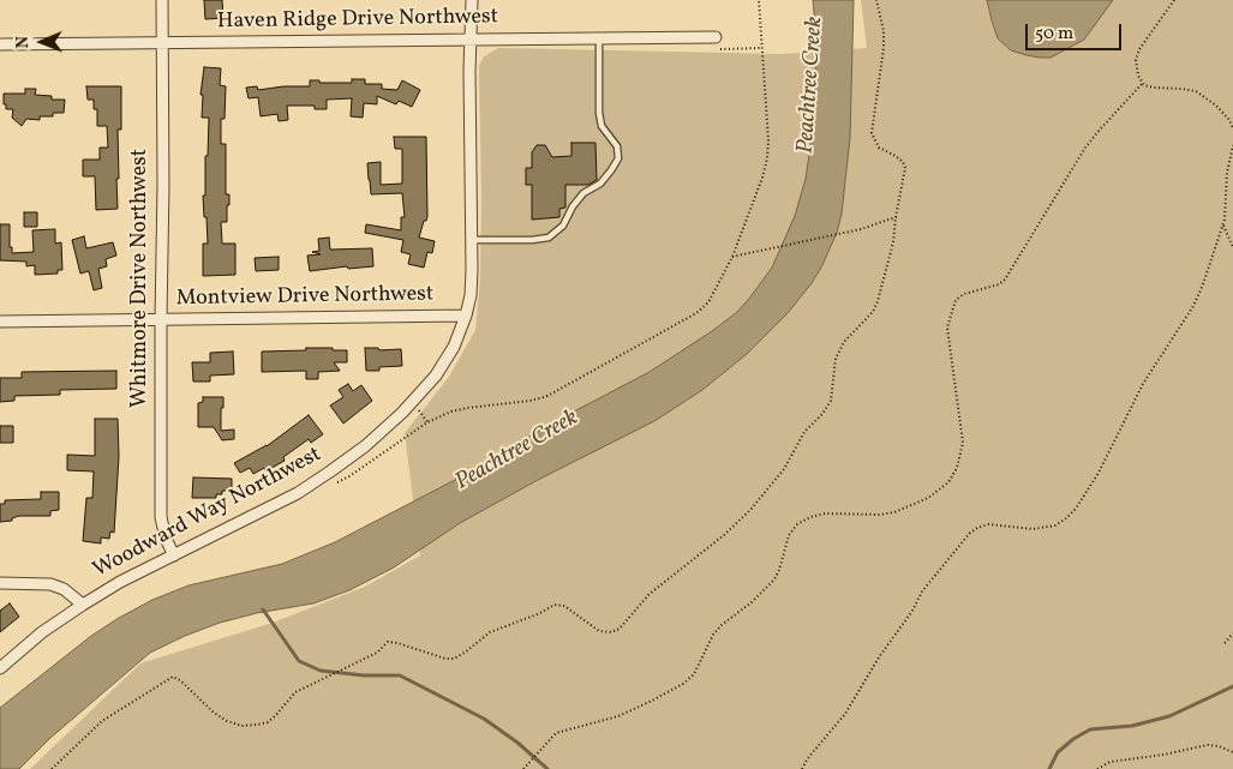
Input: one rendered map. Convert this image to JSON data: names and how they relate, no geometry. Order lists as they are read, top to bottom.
{
  "streets": {
    "street": [
      "Haven Ridge Drive Northwest",
      "Whitmore Drive Northwest",
      "Montview Drive Northwest",
      "Woodward Way Northwest"
    ]
  },
  "crossings": [
    ["Haven Ridge Drive Northwest", "Whitmore Drive Northwest"],
    ["Haven Ridge Drive Northwest", "Woodward Way Northwest"],
    ["Whitmore Drive Northwest", "Montview Drive Northwest"],
    ["Whitmore Drive Northwest", "Woodward Way Northwest"],
    ["Montview Drive Northwest", "Woodward Way Northwest"]
  ],
  "water": ["Peachtree Creek"],
  "scale_bar": "50 m",
  "north": "left"
}
